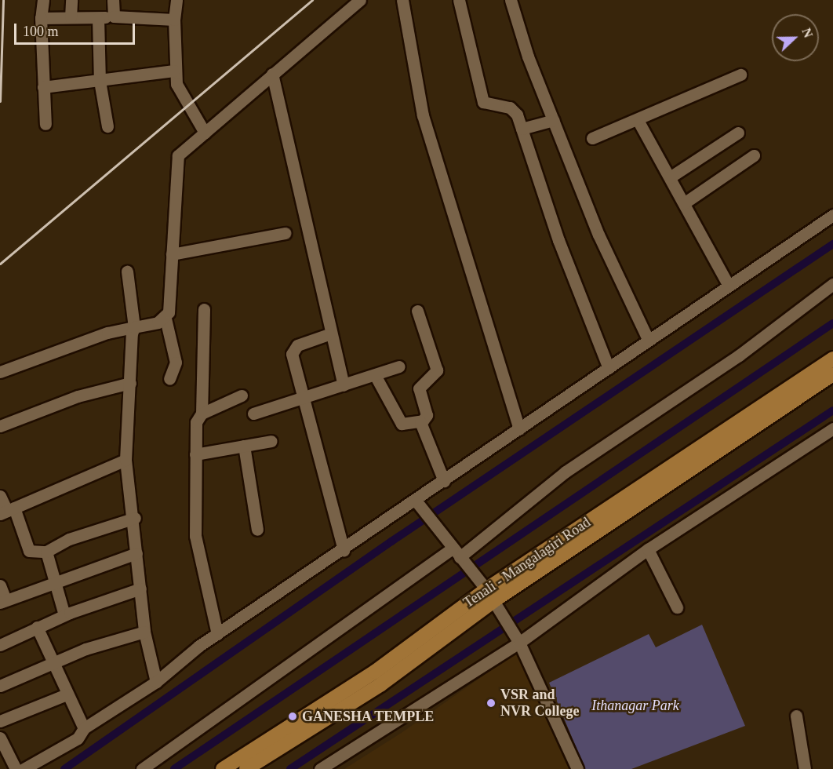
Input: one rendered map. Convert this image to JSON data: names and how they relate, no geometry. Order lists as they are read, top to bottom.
{
  "streets": {
    "main road": ["Tenali - Mangalagiri Road"]
  },
  "parks": ["Ithanagar Park"],
  "places": ["VSR and NVR College", "GANESHA TEMPLE"],
  "scale_bar": "100 m",
  "north": "right"
}
